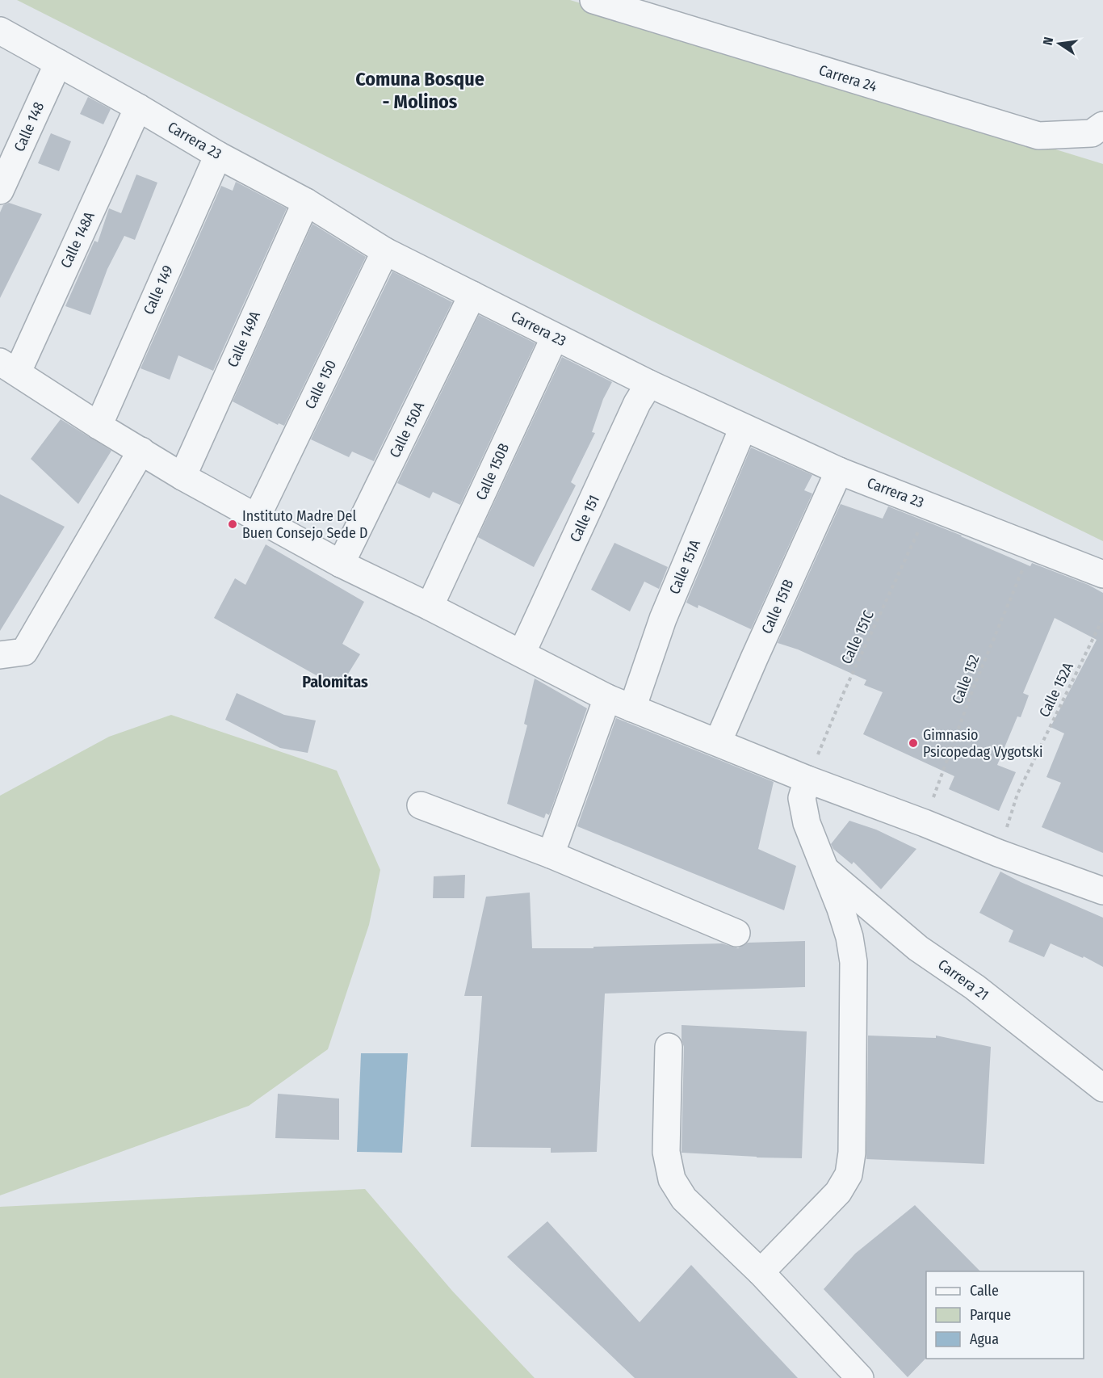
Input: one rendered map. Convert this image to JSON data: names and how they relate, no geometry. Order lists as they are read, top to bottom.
{
  "streets": {
    "street": [
      "Carrera 24",
      "Calle 148",
      "Carrera 23",
      "Calle 148A",
      "Calle 149",
      "Calle 149A",
      "Calle 150",
      "Calle 150A",
      "Calle 150B",
      "Calle 151",
      "Calle 151A",
      "Calle 151B",
      "Carrera 21"
    ],
    "path": ["Calle 151C", "Calle 152", "Calle 152A"]
  },
  "crossings": [
    ["Calle 148", "Carrera 23"],
    ["Carrera 23", "Calle 148A"],
    ["Carrera 23", "Calle 149"],
    ["Carrera 23", "Calle 149A"],
    ["Carrera 23", "Calle 150"],
    ["Carrera 23", "Calle 150A"],
    ["Carrera 23", "Calle 150B"],
    ["Carrera 23", "Calle 151"],
    ["Carrera 23", "Calle 151A"],
    ["Carrera 23", "Calle 151B"],
    ["Carrera 23", "Calle 151C"],
    ["Carrera 23", "Calle 152"]
  ],
  "districts": ["Comuna Bosque - Molinos", "Palomitas"],
  "places": ["Instituto Madre Del Buen Consejo Sede D", "Gimnasio Psicopedag Vygotski"],
  "legend": ["Calle", "Parque", "Agua"],
  "north": "left"
}
